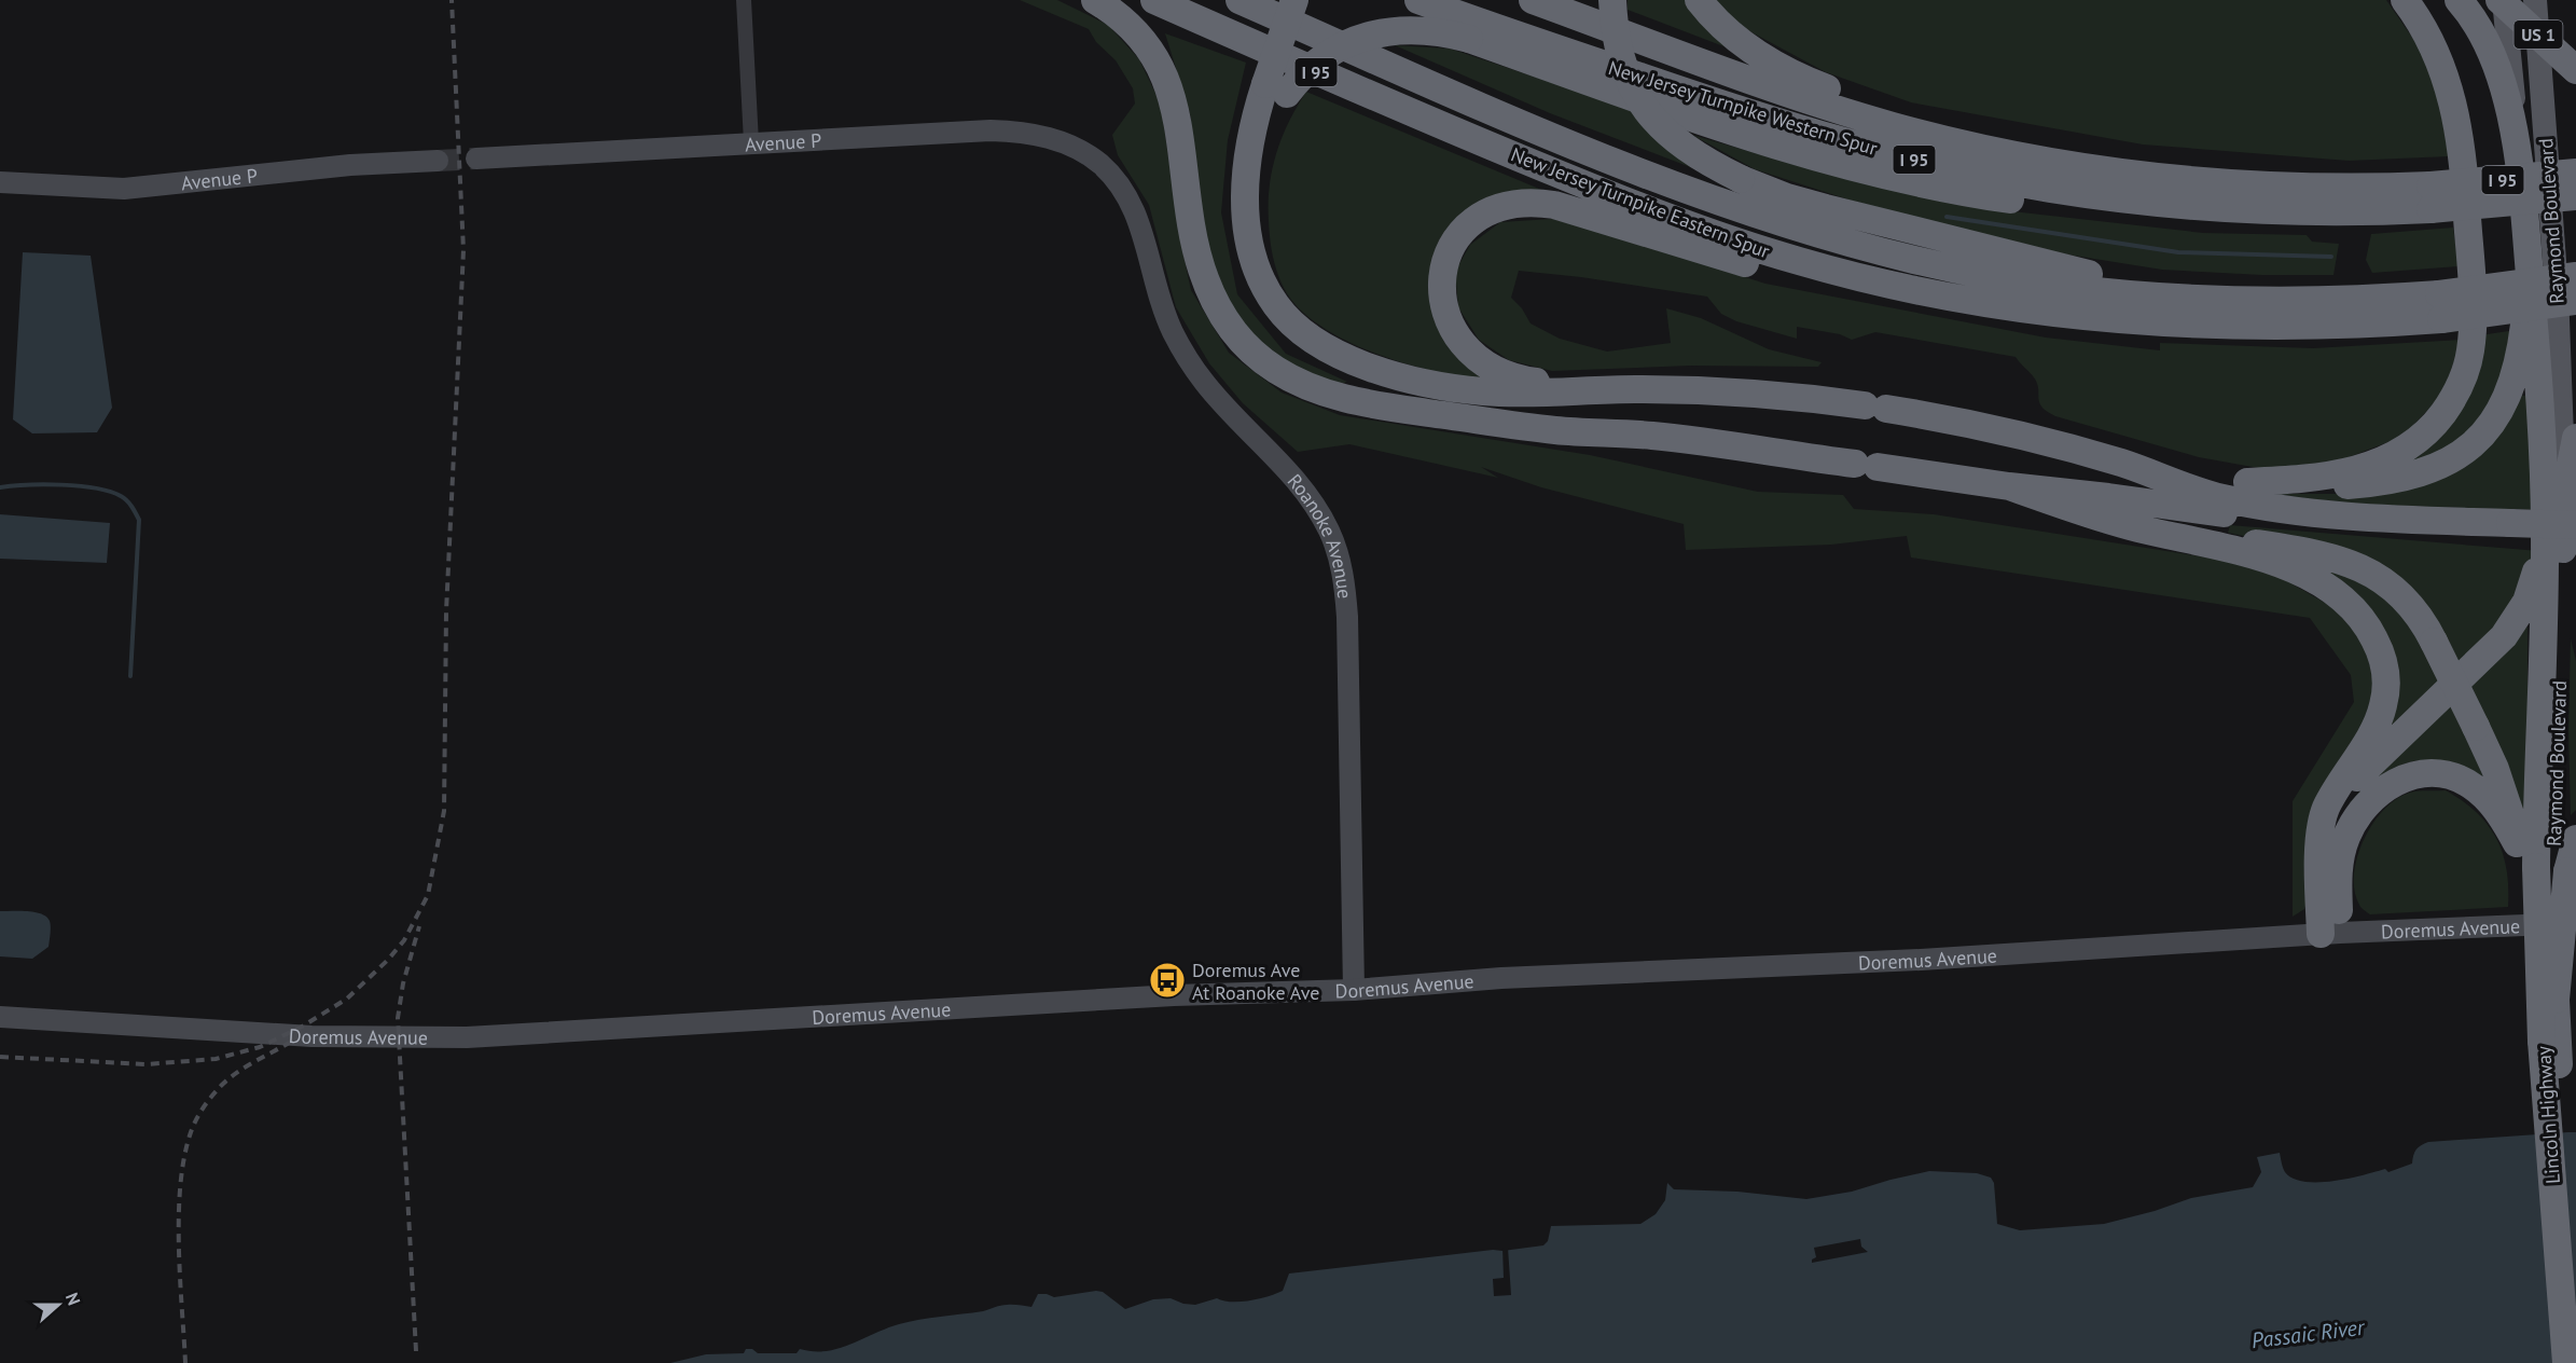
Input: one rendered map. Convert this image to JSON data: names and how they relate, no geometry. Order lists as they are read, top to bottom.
{
  "streets": {
    "highway": [
      "US 1",
      "I 95",
      "New Jersey Turnpike Western Spur",
      "New Jersey Turnpike Eastern Spur",
      "Raymond Boulevard",
      "Lincoln Highway"
    ],
    "main road": ["Avenue P", "Roanoke Avenue", "Doremus Avenue"]
  },
  "crossings": [
    ["US 1", "Raymond Boulevard"],
    ["Avenue P", "Roanoke Avenue"],
    ["Raymond Boulevard", "Lincoln Highway"],
    ["Roanoke Avenue", "Doremus Avenue"]
  ],
  "water": ["Passaic River"],
  "places": {
    "bus stop": ["Doremus Ave At Roanoke Ave"]
  },
  "north": "right"
}
